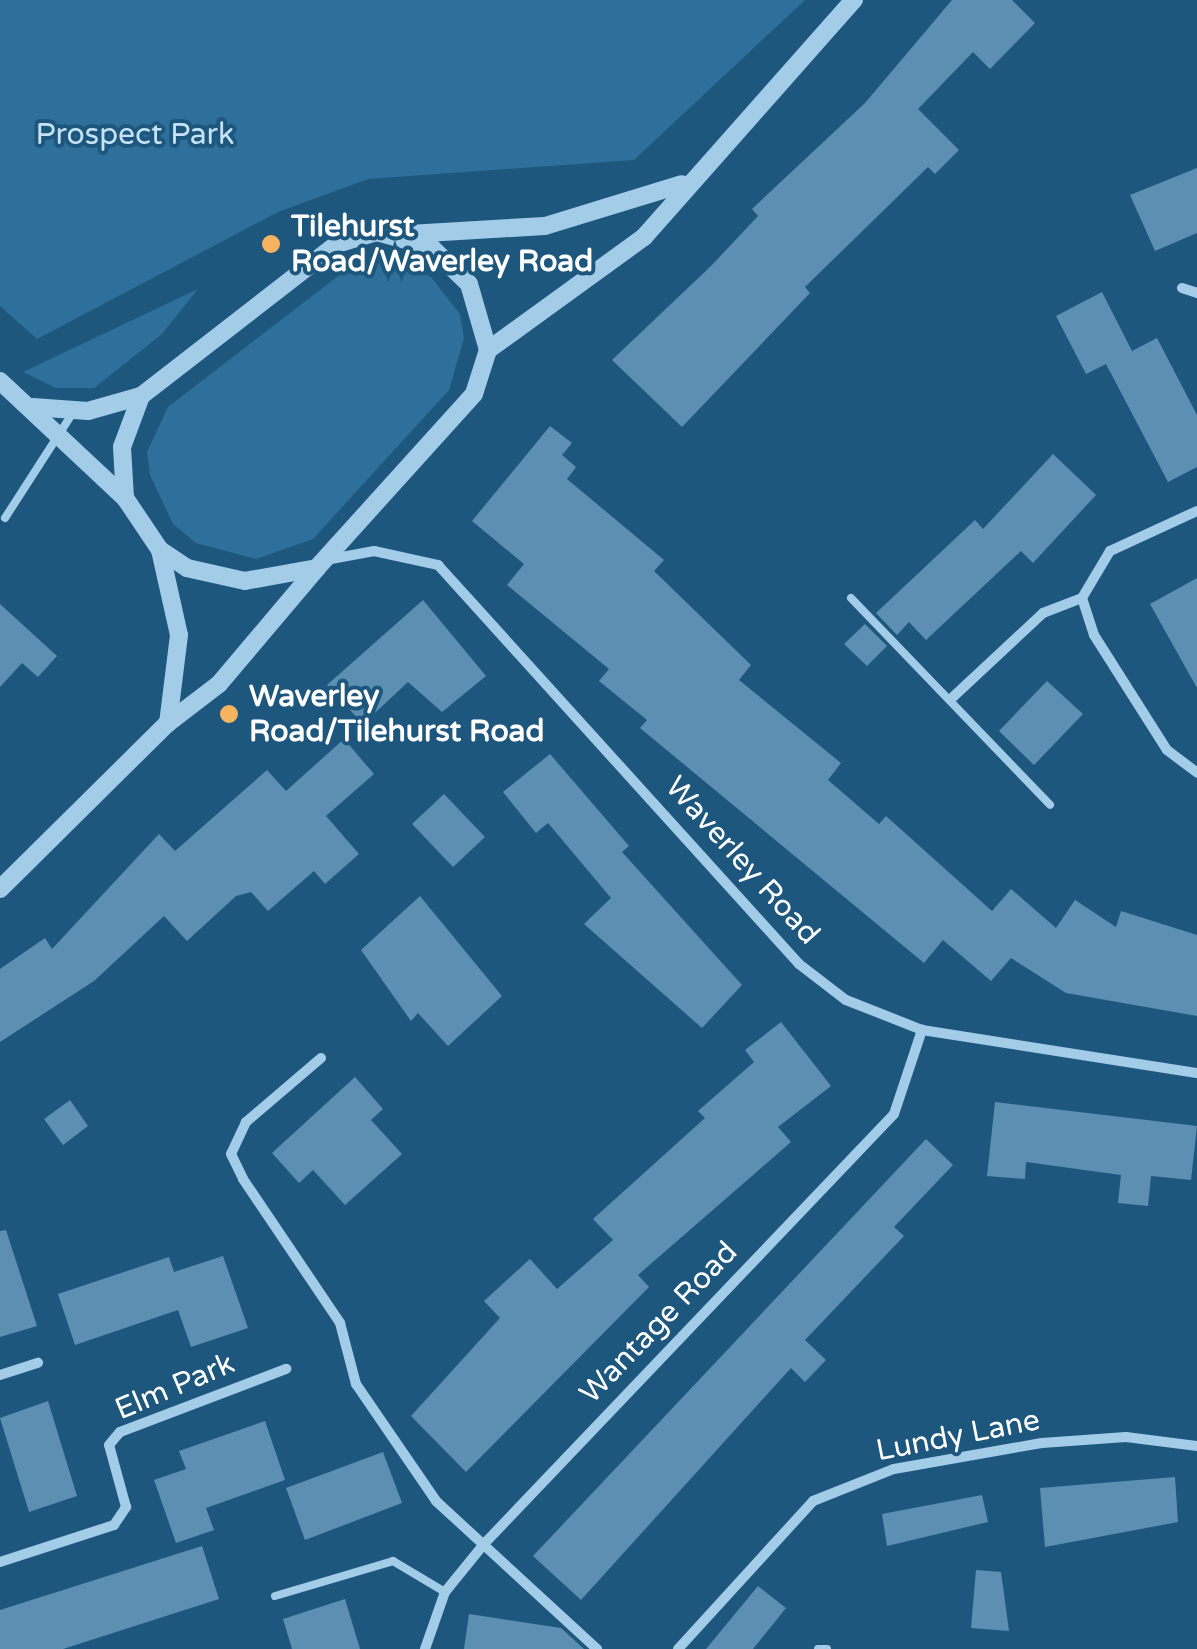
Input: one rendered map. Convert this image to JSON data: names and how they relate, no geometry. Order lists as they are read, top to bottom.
{
  "streets": {
    "street": [
      "Waverley Road",
      "Wantage Road",
      "Elm Park",
      "Lundy Lane"
    ]
  },
  "crossings": [
    ["Waverley Road", "Wantage Road"]
  ],
  "parks": ["Prospect Park"],
  "places": ["Tilehurst Road/Waverley Road", "Waverley Road/Tilehurst Road"]
}
